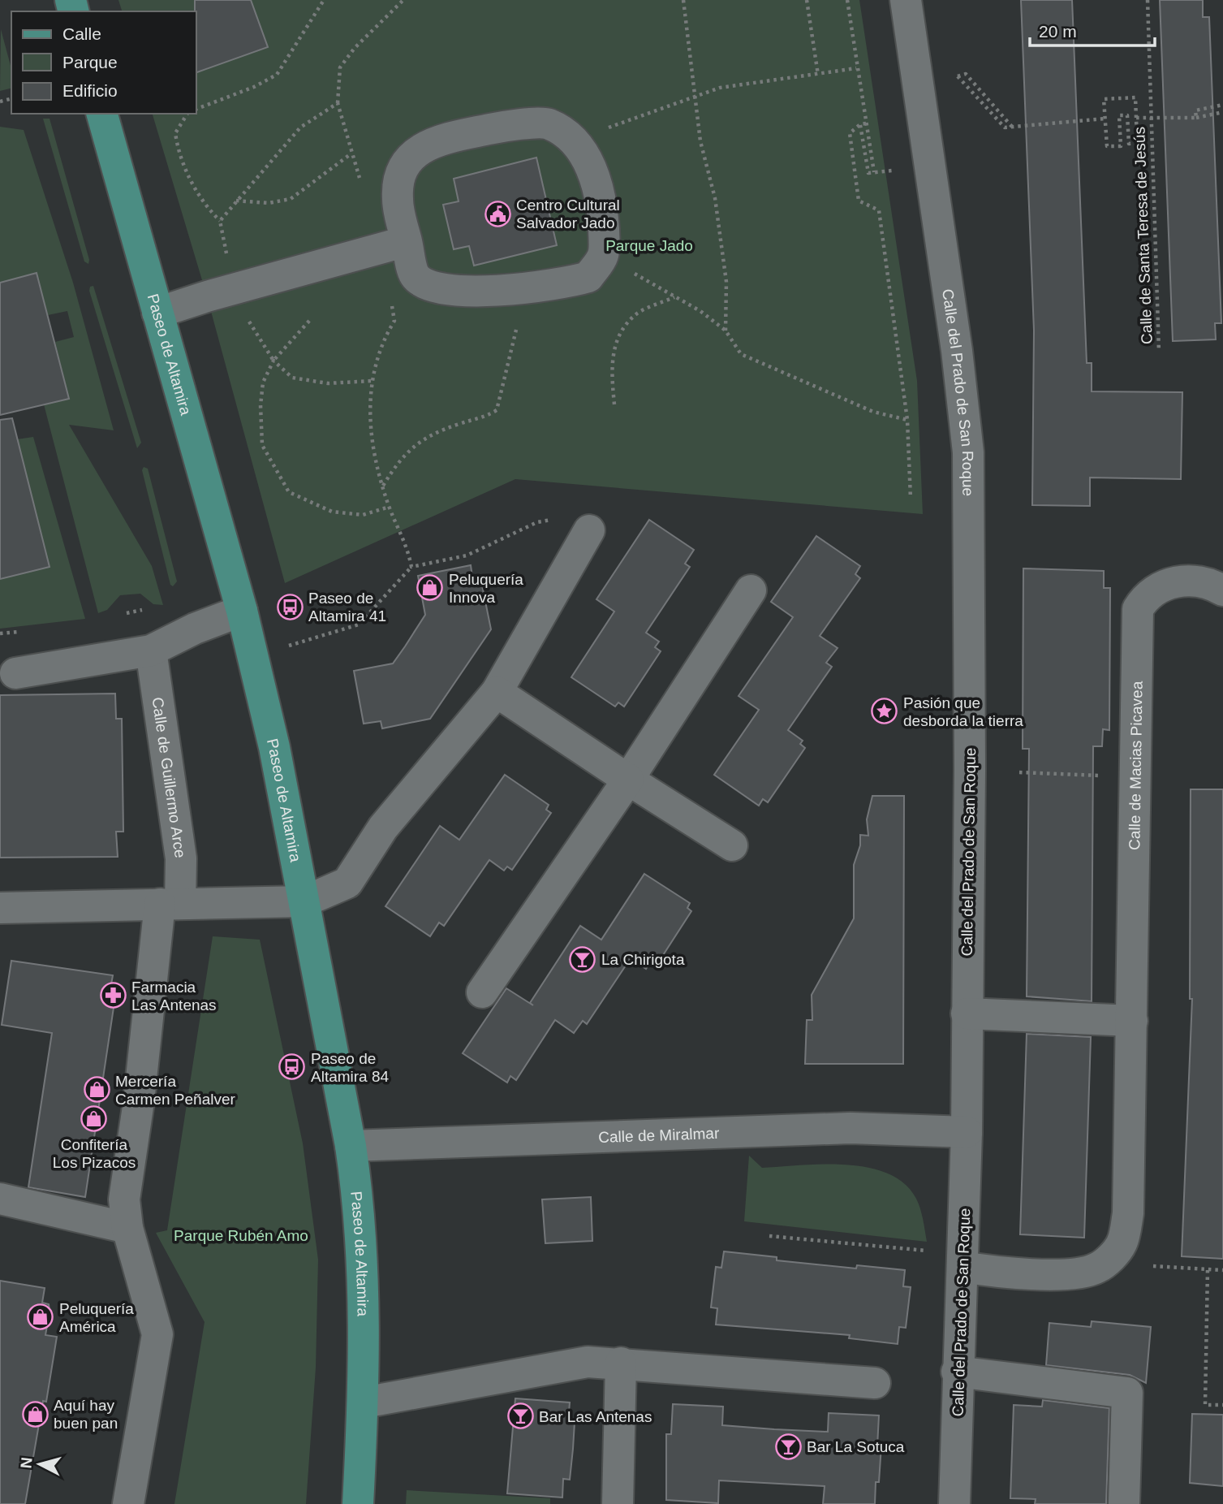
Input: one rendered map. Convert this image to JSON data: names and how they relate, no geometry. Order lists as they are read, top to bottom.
{
  "streets": {
    "main road": ["Paseo de Altamira"],
    "street": [
      "Calle del Prado de San Roque",
      "Calle de Macias Picavea",
      "Calle de Guillermo Arce",
      "Calle de Miralmar"
    ],
    "path": ["Calle de Santa Teresa de Jesús"]
  },
  "crossings": [
    ["Paseo de Altamira", "Calle de Miralmar"],
    ["Calle del Prado de San Roque", "Calle de Macias Picavea"],
    ["Calle del Prado de San Roque", "Calle de Miralmar"]
  ],
  "parks": ["Parque Jado", "Parque Rubén Amo"],
  "places": {
    "public building": ["Centro Cultural Salvador Jado"],
    "shop": [
      "Peluquería Innova",
      "Mercería Carmen Peñalver",
      "Confitería Los Pizacos",
      "Peluquería América",
      "Aquí hay buen pan"
    ],
    "bus stop": ["Paseo de Altamira 41", "Paseo de Altamira 84"],
    "place": ["Pasión que desborda la tierra"],
    "bar": ["La Chirigota", "Bar Las Antenas", "Bar La Sotuca"],
    "pharmacy": ["Farmacia Las Antenas"]
  },
  "legend": ["Calle", "Parque", "Edificio"],
  "scale_bar": "20 m",
  "north": "left"
}
